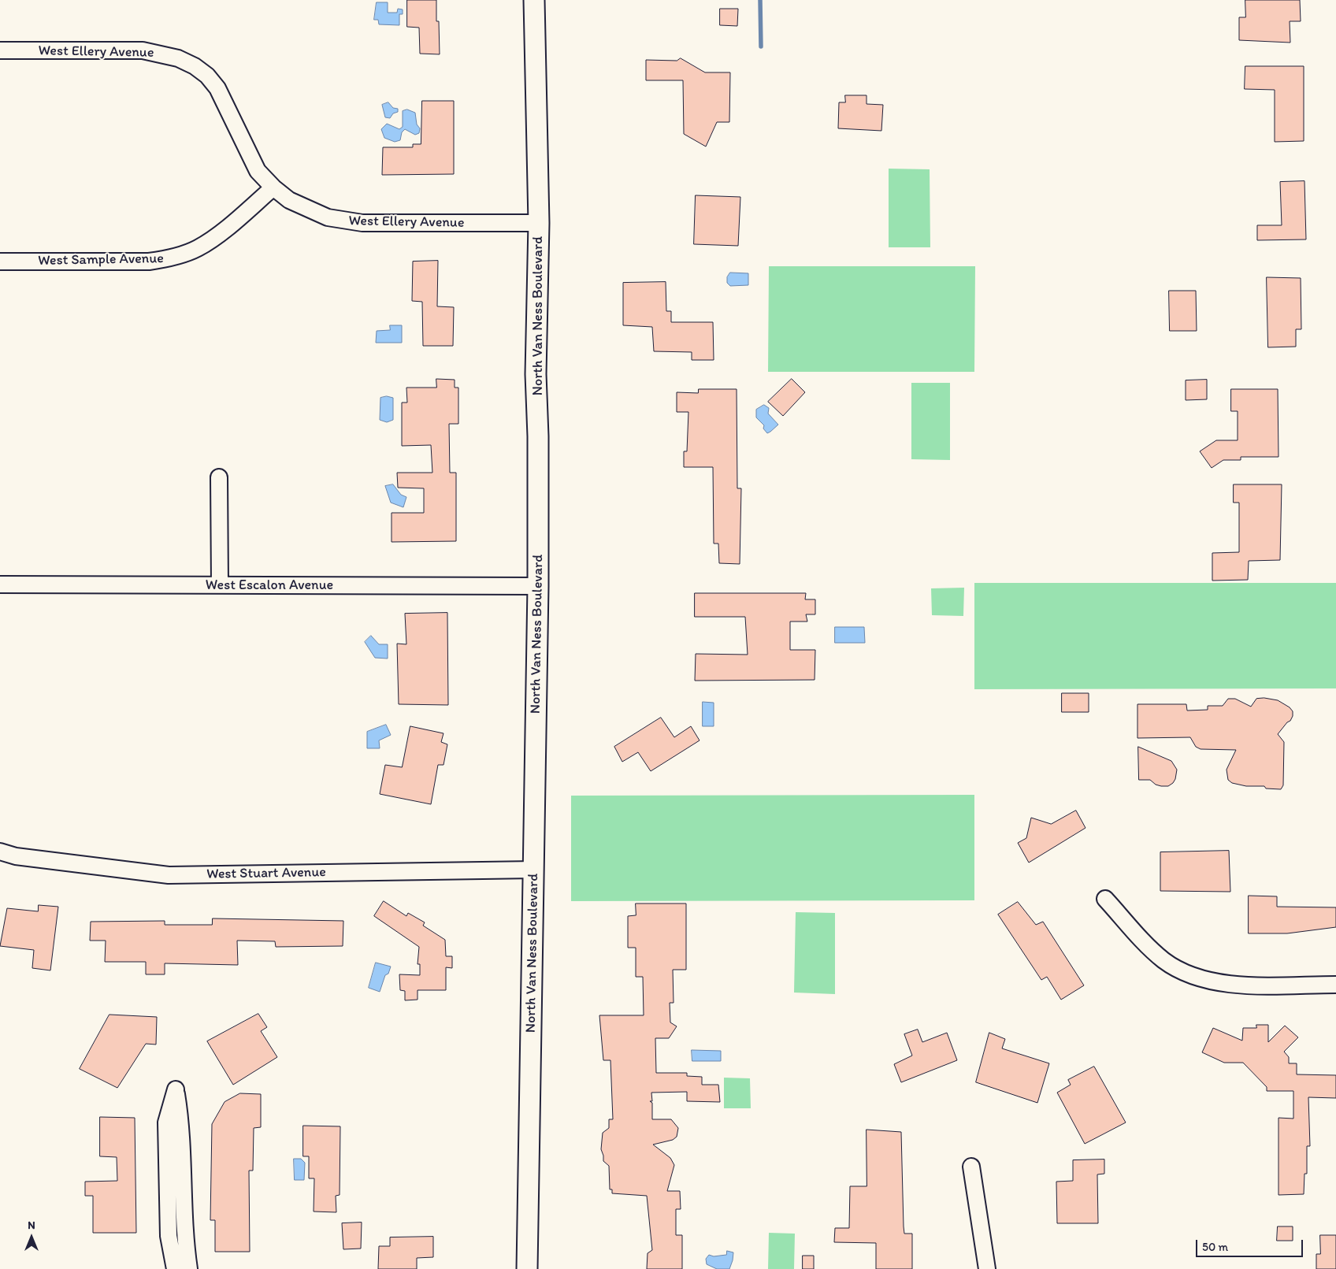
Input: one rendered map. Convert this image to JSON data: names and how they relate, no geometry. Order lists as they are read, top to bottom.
{
  "streets": {
    "street": [
      "West Ellery Avenue",
      "West Sample Avenue",
      "North Van Ness Boulevard",
      "West Escalon Avenue",
      "West Stuart Avenue"
    ]
  },
  "crossings": [
    ["West Ellery Avenue", "West Sample Avenue"],
    ["West Ellery Avenue", "North Van Ness Boulevard"],
    ["North Van Ness Boulevard", "West Escalon Avenue"],
    ["North Van Ness Boulevard", "West Stuart Avenue"]
  ],
  "scale_bar": "50 m",
  "north": "top"
}
